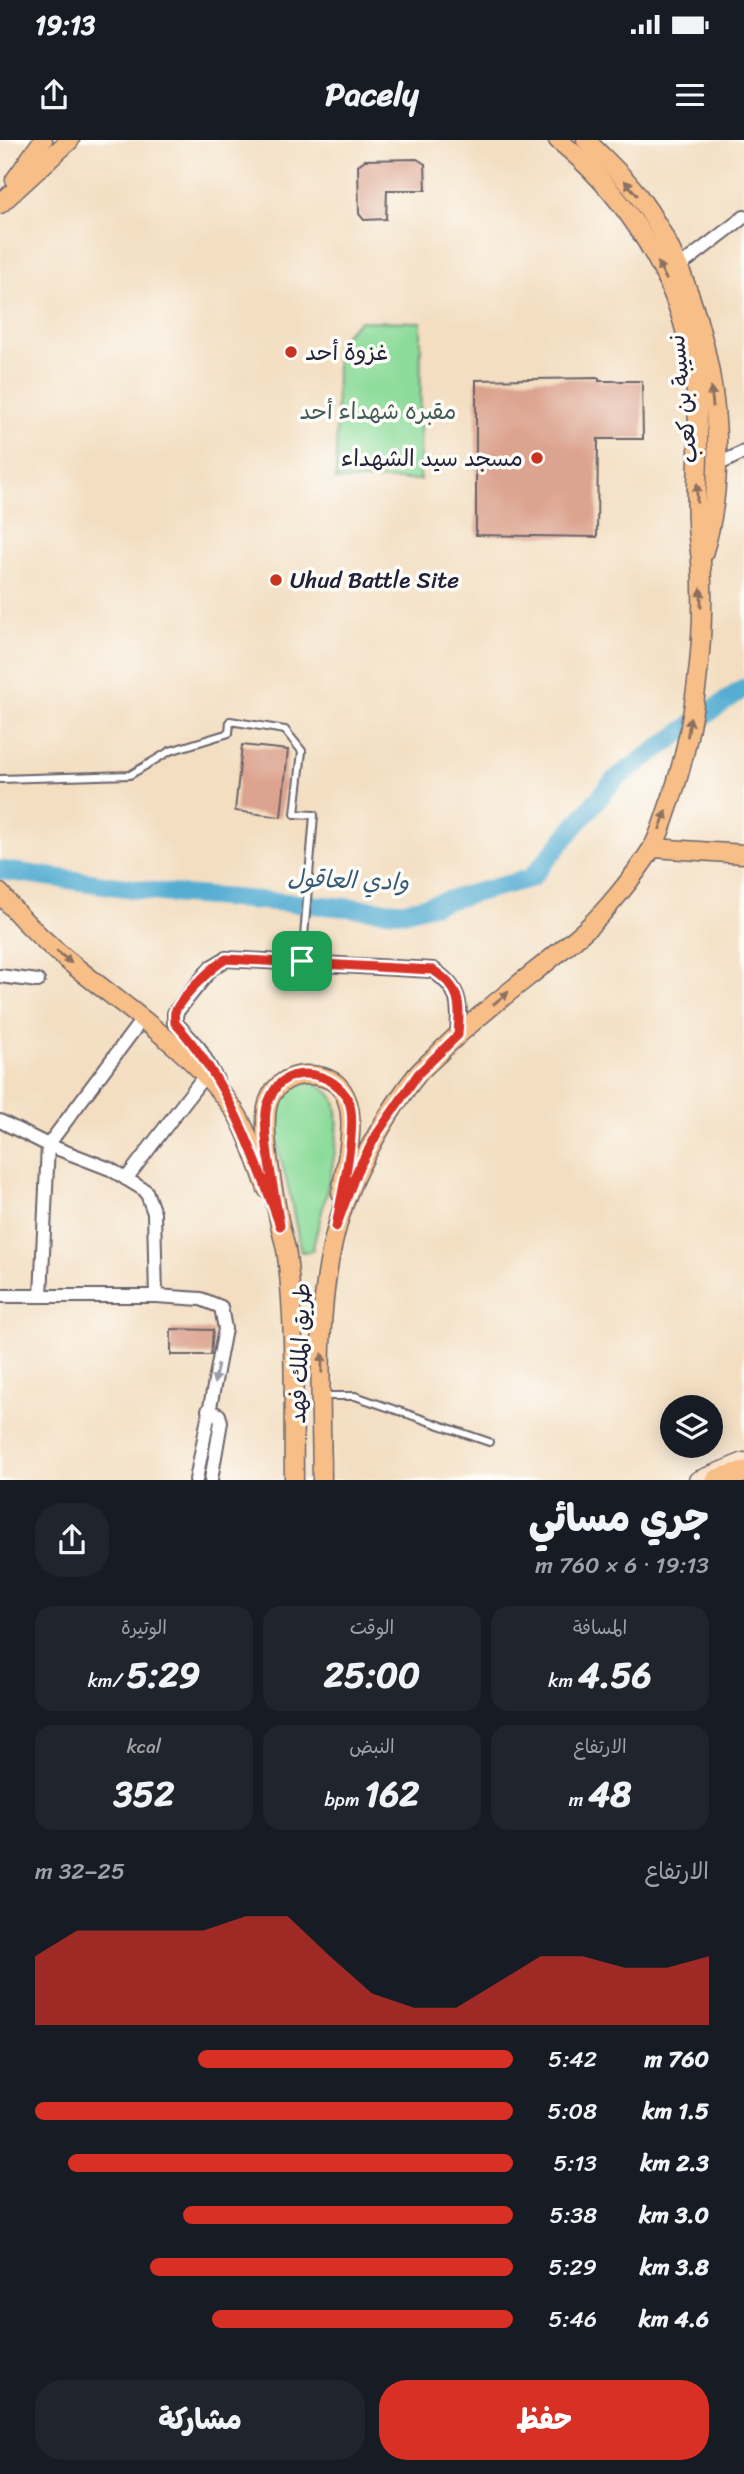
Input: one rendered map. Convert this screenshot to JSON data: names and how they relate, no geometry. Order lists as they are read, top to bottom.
{
  "streets": {
    "main road": ["نسيبة بن كعب", "طريق الملك فهد"]
  },
  "crossings": [
    ["نسيبة بن كعب", "طريق الملك فهد"]
  ],
  "one_way": ["طريق الملك فهد"],
  "water": ["وادي العاقول"],
  "parks": ["مقبره شهداء أحد"],
  "places": ["غزوة أحد", "مسجد سيد الشهداء", "Uhud Battle Site"],
  "page": {
    "status": "19:13",
    "header": "Pacely",
    "heading": ["جري مسائي", "19:13 · 6 × 760 m"],
    "stats": [
      ["المسافة", "4.56 km"],
      ["الوقت", "25:00"],
      ["الوتيرة", "5:29 /km"],
      ["الارتفاع", "48 m"],
      ["النبض", "162 bpm"],
      ["kcal", "352"]
    ],
    "chart": ["الارتفاع", "25–32 m"],
    "list": [
      {
        "name": "760 m",
        "note": "5:42"
      },
      {
        "name": "1.5 km",
        "note": "5:08"
      },
      {
        "name": "2.3 km",
        "note": "5:13"
      },
      {
        "name": "3.0 km",
        "note": "5:38"
      },
      {
        "name": "3.8 km",
        "note": "5:29"
      },
      {
        "name": "4.6 km",
        "note": "5:46"
      }
    ],
    "buttons": ["حفظ", "مشاركة"]
  }
}
